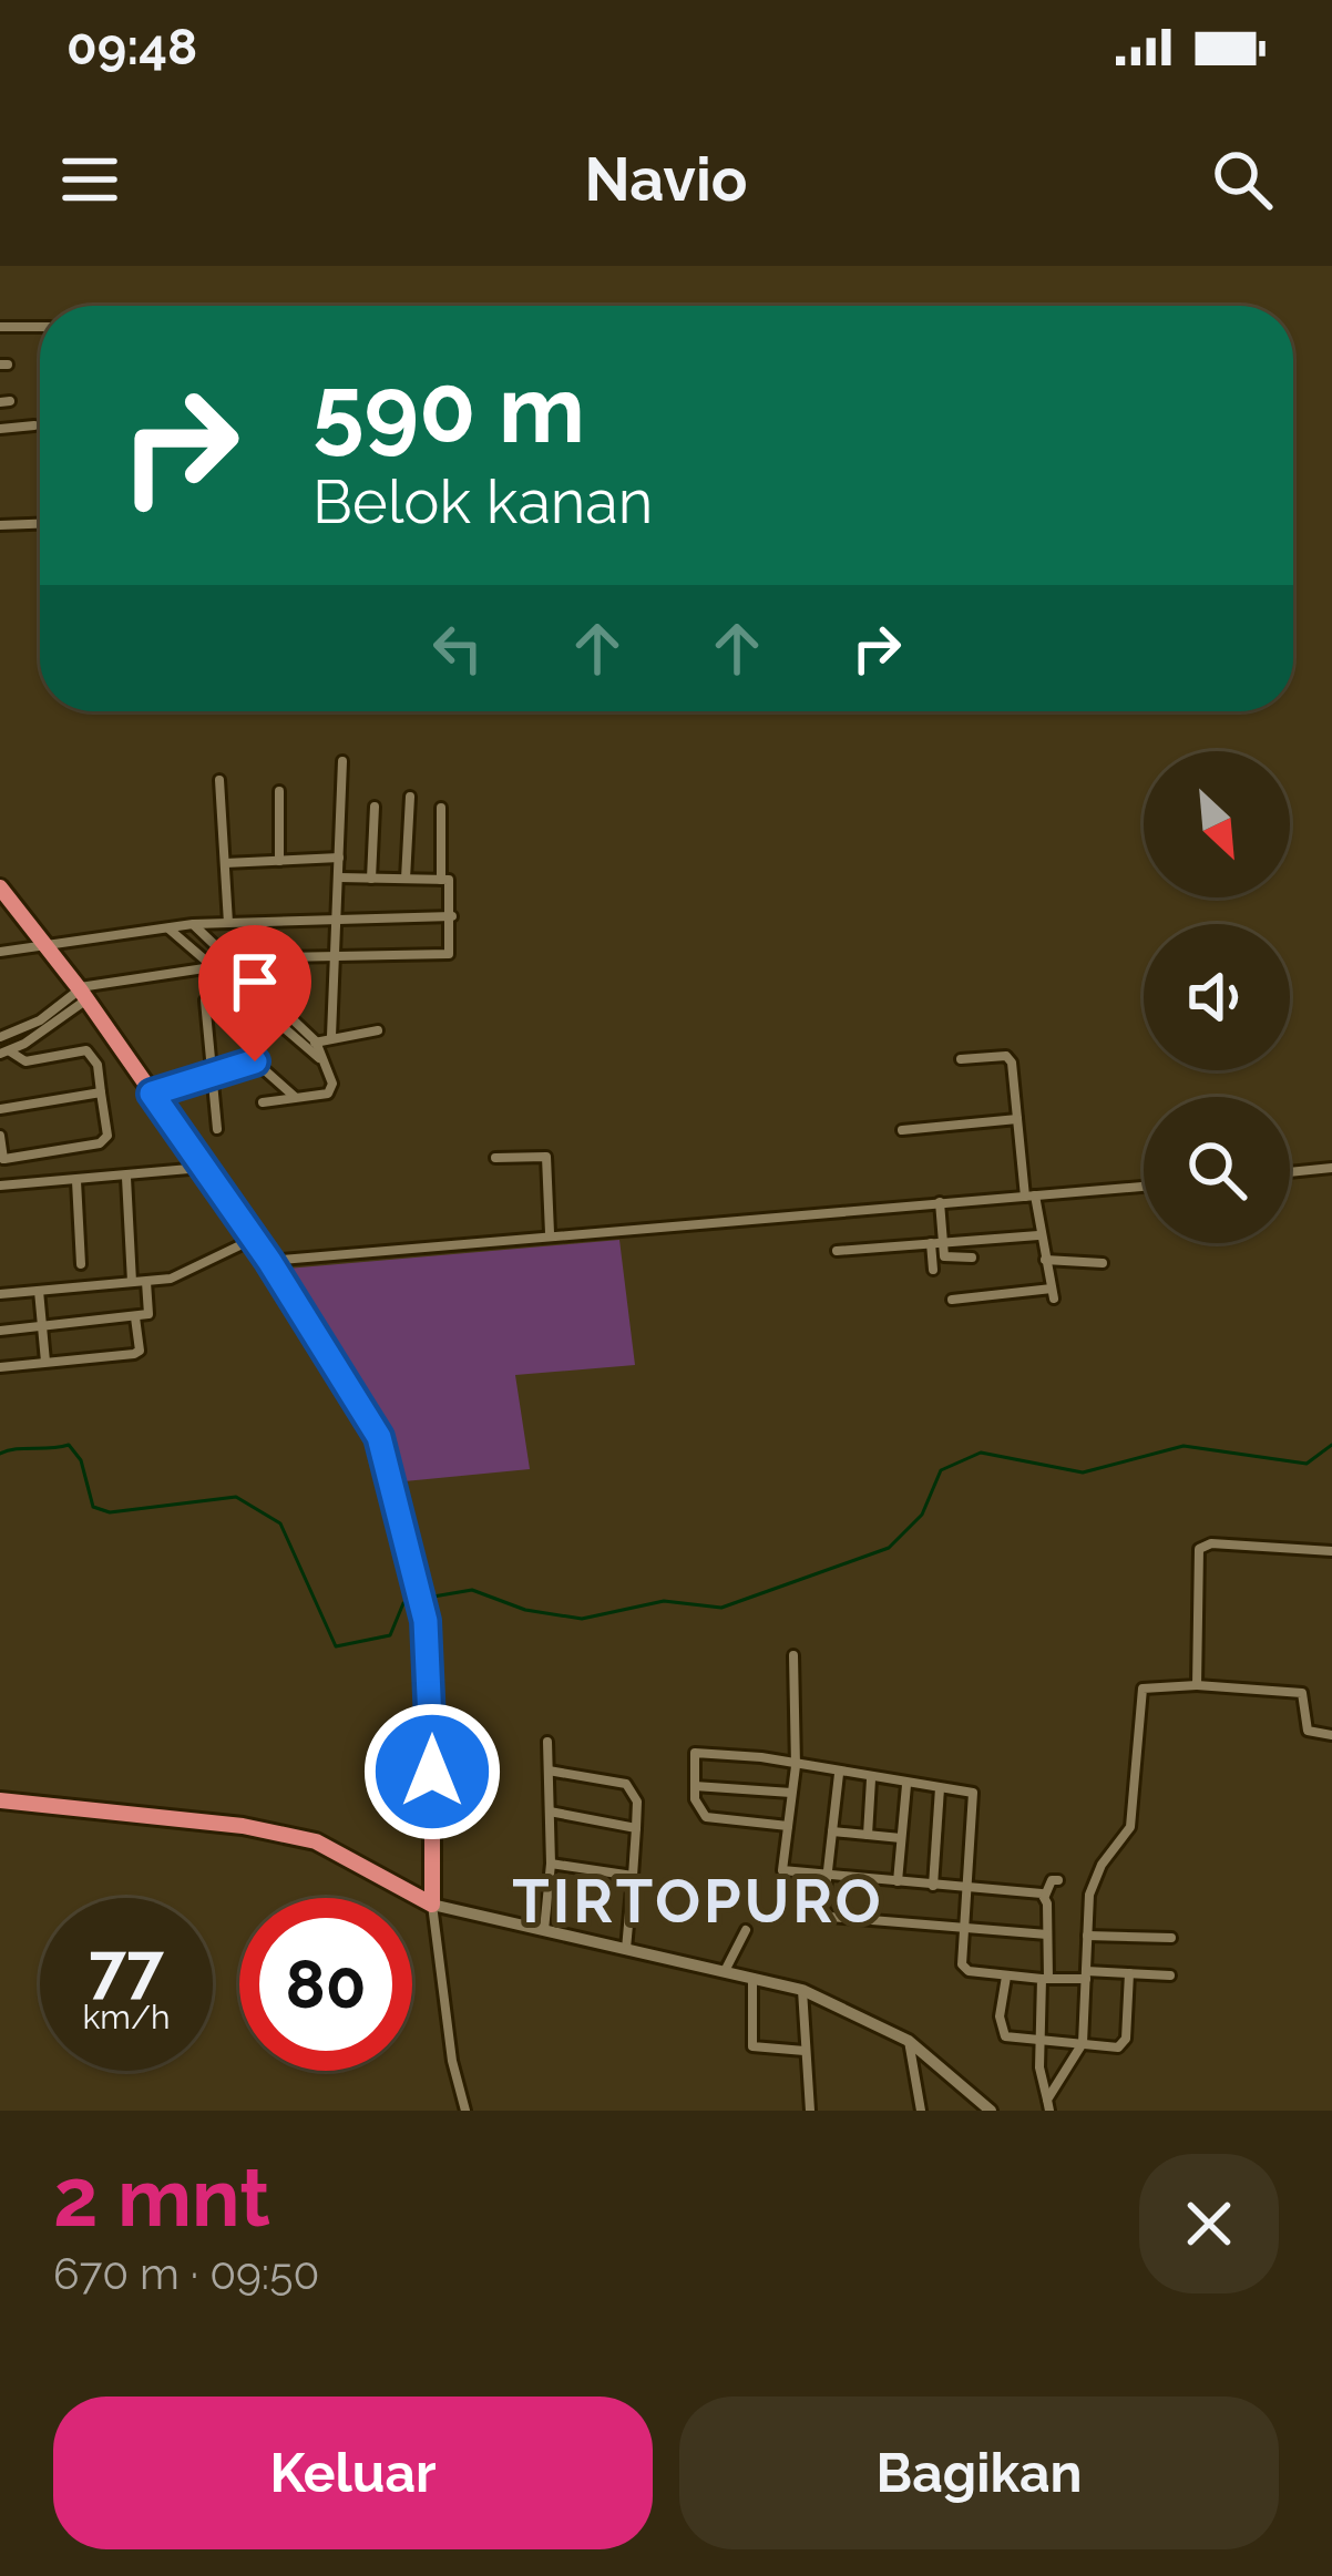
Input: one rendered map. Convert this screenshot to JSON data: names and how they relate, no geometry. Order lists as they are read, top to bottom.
{
  "districts": ["TIRTOPURO"],
  "north": "bottom right",
  "page": {
    "status": "09:48",
    "header": "Navio",
    "turn": ["590 m", "Belok kanan"],
    "speed": "77 km/h",
    "limit": "80",
    "heading": ["2 mnt", "670 m · 09:50"],
    "buttons": ["Keluar", "Bagikan"]
  }
}
